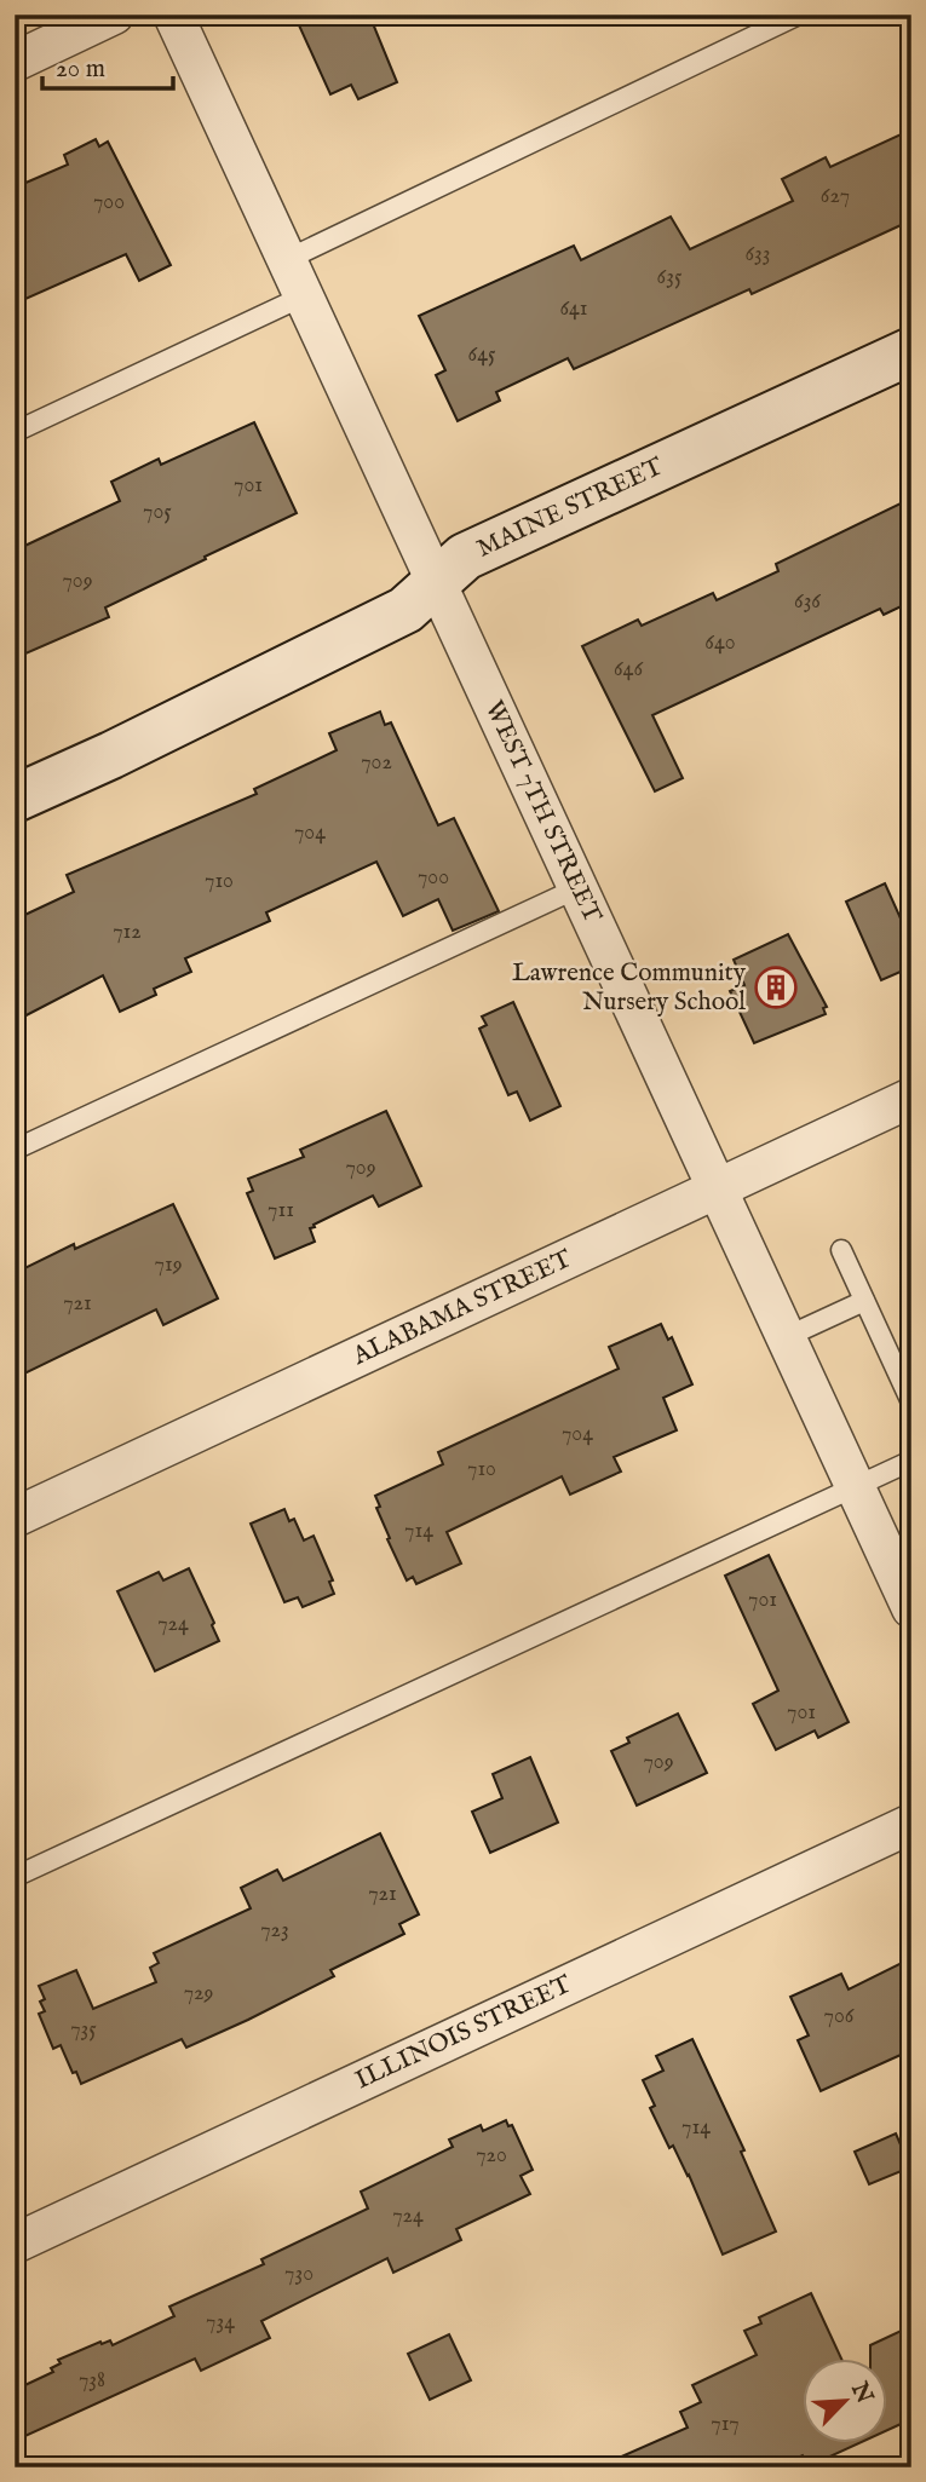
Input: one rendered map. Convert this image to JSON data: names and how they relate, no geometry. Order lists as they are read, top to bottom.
{
  "streets": {
    "street": [
      "MAINE STREET",
      "WEST 7TH STREET",
      "ALABAMA STREET",
      "ILLINOIS STREET"
    ]
  },
  "crossings": [
    ["MAINE STREET", "WEST 7TH STREET"],
    ["WEST 7TH STREET", "ALABAMA STREET"]
  ],
  "places": {
    "building": ["Lawrence Community Nursery School"]
  },
  "house_numbers": [
    "627",
    "700",
    "633",
    "635",
    "641",
    "645",
    "701",
    "705",
    "709",
    "636",
    "640",
    "646",
    "702",
    "704",
    "700",
    "710",
    "712",
    "709",
    "711",
    "719",
    "721",
    "704",
    "710",
    "714",
    "701",
    "724",
    "701",
    "709",
    "721",
    "723",
    "729",
    "706",
    "735",
    "714",
    "720",
    "724",
    "730",
    "734",
    "738",
    "717"
  ],
  "scale_bar": "20 m",
  "north": "top right"
}
